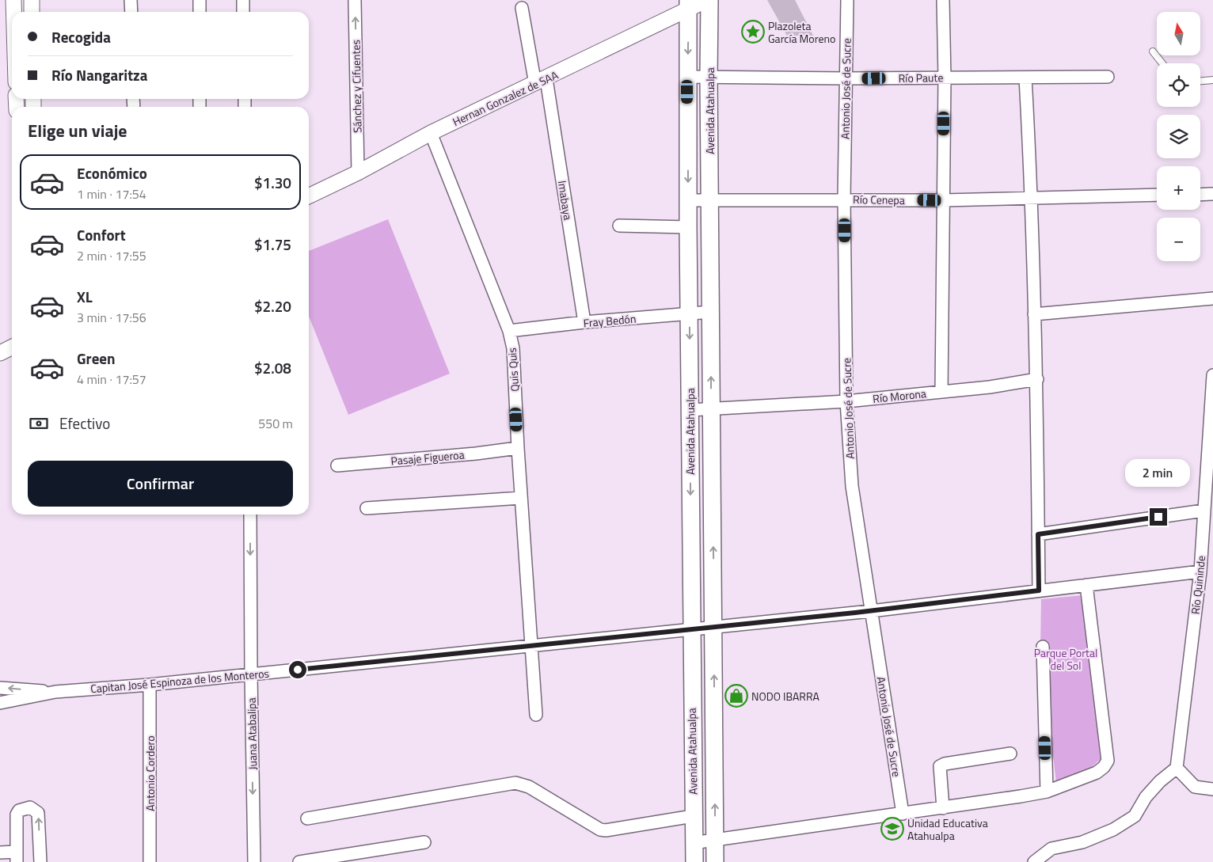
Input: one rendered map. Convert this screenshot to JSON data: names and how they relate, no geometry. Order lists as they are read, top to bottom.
{
  "streets": {
    "main road": ["Avenida Atahualpa"],
    "street": [
      "Río Paute",
      "Sánchez y Cifuentes",
      "Antonio José de Sucre",
      "Hernan Gonzalez de SAA",
      "Río Cenepa",
      "Imabaya",
      "Fray Bedón",
      "Quis Quis",
      "Río Morona",
      "Pasaje Figueroa",
      "Río Quininde",
      "Capitan José Espinoza de los Monteros",
      "Juana Atabalipa",
      "Antonio Cordero"
    ]
  },
  "crossings": [
    ["Río Paute", "Antonio José de Sucre"],
    ["Río Paute", "Avenida Atahualpa"],
    ["Sánchez y Cifuentes", "Hernan Gonzalez de SAA"],
    ["Antonio José de Sucre", "Río Cenepa"],
    ["Antonio José de Sucre", "Río Morona"],
    ["Antonio José de Sucre", "Capitan José Espinoza de los Monteros"],
    ["Hernan Gonzalez de SAA", "Avenida Atahualpa"],
    ["Hernan Gonzalez de SAA", "Imabaya"],
    ["Hernan Gonzalez de SAA", "Quis Quis"],
    ["Avenida Atahualpa", "Río Cenepa"],
    ["Avenida Atahualpa", "Fray Bedón"],
    ["Avenida Atahualpa", "Río Morona"],
    ["Avenida Atahualpa", "Capitan José Espinoza de los Monteros"],
    ["Imabaya", "Fray Bedón"],
    ["Fray Bedón", "Quis Quis"],
    ["Quis Quis", "Pasaje Figueroa"],
    ["Quis Quis", "Capitan José Espinoza de los Monteros"],
    ["Río Quininde", "Capitan José Espinoza de los Monteros"],
    ["Capitan José Espinoza de los Monteros", "Juana Atabalipa"],
    ["Capitan José Espinoza de los Monteros", "Antonio Cordero"]
  ],
  "one_way": ["Sánchez y Cifuentes", "Juana Atabalipa"],
  "parks": ["Parque Portal del Sol"],
  "places": {
    "place": ["Plazoleta García Moreno"],
    "shop": ["NODO IBARRA"],
    "school or university": ["Unidad Educativa Atahualpa"]
  },
  "north": "top",
  "page": {
    "map_buttons": ["+", "−"],
    "banner": ["Recogida", "Río Nangaritza"],
    "heading": "Elige un viaje",
    "list": [
      {
        "name": "Económico",
        "note": "1 min · 17:54",
        "value": "$1.30"
      },
      {
        "name": "Confort",
        "note": "2 min · 17:55",
        "value": "$1.75"
      },
      {
        "name": "XL",
        "note": "3 min · 17:56",
        "value": "$2.20"
      },
      {
        "name": "Green",
        "note": "4 min · 17:57",
        "value": "$2.08"
      }
    ],
    "pay": ["Efectivo", "550 m"],
    "buttons": "Confirmar",
    "bubble": "2 min"
  }
}
